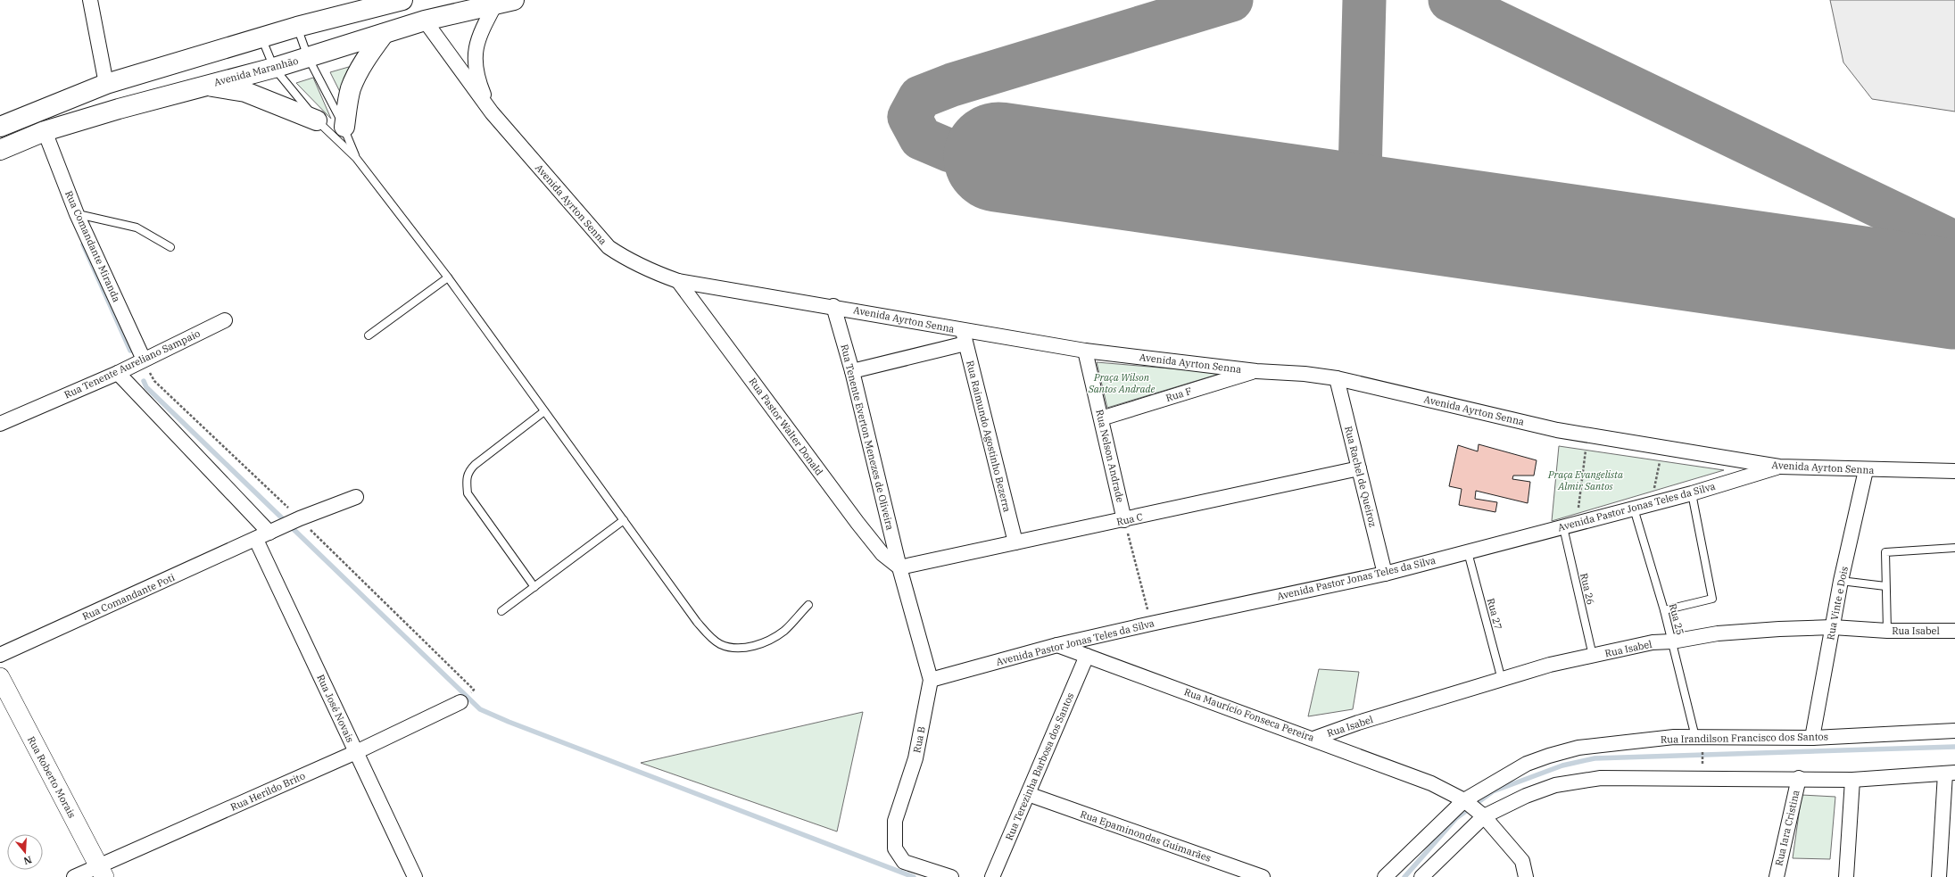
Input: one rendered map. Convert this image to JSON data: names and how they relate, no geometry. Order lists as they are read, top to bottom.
{
  "streets": {
    "main road": ["Avenida Maranhão"],
    "street": [
      "Avenida Ayrton Senna",
      "Rua Comandante Miranda",
      "Rua Tenente Aureliano Sampaio",
      "Rua F",
      "Rua Pastor Walter Donald",
      "Rua Raimundo Agostinho Bezerra",
      "Rua Tenente Everton Menezes de Oliveira",
      "Rua Nelson Andrade",
      "Rua Rachel de Queiroz",
      "Avenida Pastor Jonas Teles da Silva",
      "Rua C",
      "Rua Comandante Poti",
      "Rua Vinte e Dois",
      "Rua Isabel",
      "Rua José Novais",
      "Rua Maurício Fonseca Pereira",
      "Rua Irandilson Francisco dos Santos",
      "Rua B",
      "Rua Terezinha Barbosa dos Santos",
      "Rua Roberto Morais",
      "Rua Herildo Brito",
      "Rua Iara Cristina",
      "Rua Epaminondas Guimarães"
    ],
    "lane": ["Rua 26", "Rua 27", "Rua 25"]
  },
  "crossings": [
    ["Avenida Maranhão", "Avenida Ayrton Senna"],
    ["Avenida Maranhão", "Rua Comandante Miranda"],
    ["Avenida Ayrton Senna", "Rua F"],
    ["Avenida Ayrton Senna", "Rua Pastor Walter Donald"],
    ["Avenida Ayrton Senna", "Rua Raimundo Agostinho Bezerra"],
    ["Avenida Ayrton Senna", "Rua Tenente Everton Menezes de Oliveira"],
    ["Avenida Ayrton Senna", "Rua Nelson Andrade"],
    ["Avenida Ayrton Senna", "Rua Rachel de Queiroz"],
    ["Avenida Ayrton Senna", "Avenida Pastor Jonas Teles da Silva"],
    ["Avenida Ayrton Senna", "Rua Vinte e Dois"],
    ["Rua Comandante Miranda", "Rua Tenente Aureliano Sampaio"],
    ["Rua F", "Rua Nelson Andrade"],
    ["Rua Pastor Walter Donald", "Rua Tenente Everton Menezes de Oliveira"],
    ["Rua Pastor Walter Donald", "Rua C"],
    ["Rua Pastor Walter Donald", "Rua B"],
    ["Rua Raimundo Agostinho Bezerra", "Rua C"],
    ["Rua Tenente Everton Menezes de Oliveira", "Rua C"],
    ["Rua Tenente Everton Menezes de Oliveira", "Rua B"],
    ["Rua Nelson Andrade", "Rua C"],
    ["Rua Rachel de Queiroz", "Avenida Pastor Jonas Teles da Silva"],
    ["Rua Rachel de Queiroz", "Rua C"],
    ["Avenida Pastor Jonas Teles da Silva", "Rua 26"],
    ["Avenida Pastor Jonas Teles da Silva", "Rua 27"],
    ["Avenida Pastor Jonas Teles da Silva", "Rua 25"],
    ["Avenida Pastor Jonas Teles da Silva", "Rua Maurício Fonseca Pereira"],
    ["Avenida Pastor Jonas Teles da Silva", "Rua B"],
    ["Rua C", "Rua B"],
    ["Rua 26", "Rua Isabel"],
    ["Rua Comandante Poti", "Rua José Novais"],
    ["Rua Vinte e Dois", "Rua Isabel"],
    ["Rua Vinte e Dois", "Rua Irandilson Francisco dos Santos"],
    ["Rua 27", "Rua Isabel"],
    ["Rua 25", "Rua Isabel"],
    ["Rua 25", "Rua Irandilson Francisco dos Santos"],
    ["Rua Isabel", "Rua Maurício Fonseca Pereira"],
    ["Rua José Novais", "Rua Herildo Brito"],
    ["Rua Maurício Fonseca Pereira", "Rua Irandilson Francisco dos Santos"],
    ["Rua Maurício Fonseca Pereira", "Rua Terezinha Barbosa dos Santos"],
    ["Rua Terezinha Barbosa dos Santos", "Rua Epaminondas Guimarães"],
    ["Rua Roberto Morais", "Rua Herildo Brito"]
  ],
  "parks": ["Praça Wilson Santos Andrade", "Praça Evangelista Almir Santos"],
  "north": "bottom"
}
